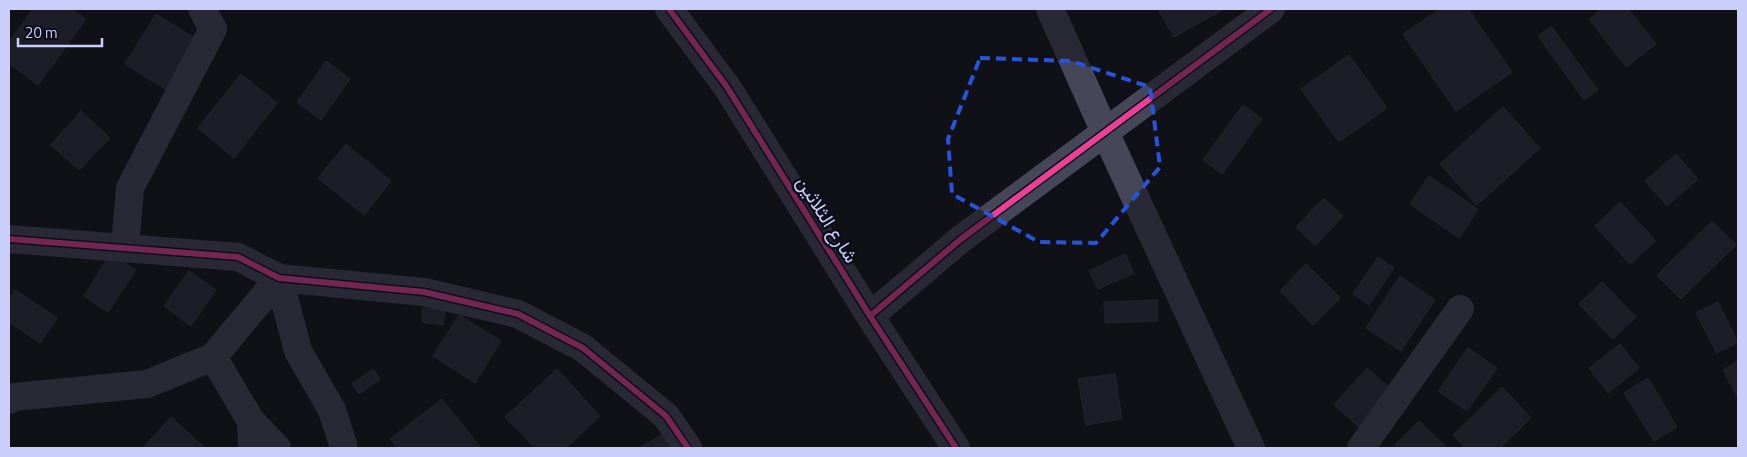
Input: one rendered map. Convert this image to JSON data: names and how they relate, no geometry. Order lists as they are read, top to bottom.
{
  "streets": {
    "street": ["شارع الثلاثين"]
  },
  "scale_bar": "20 m"
}
